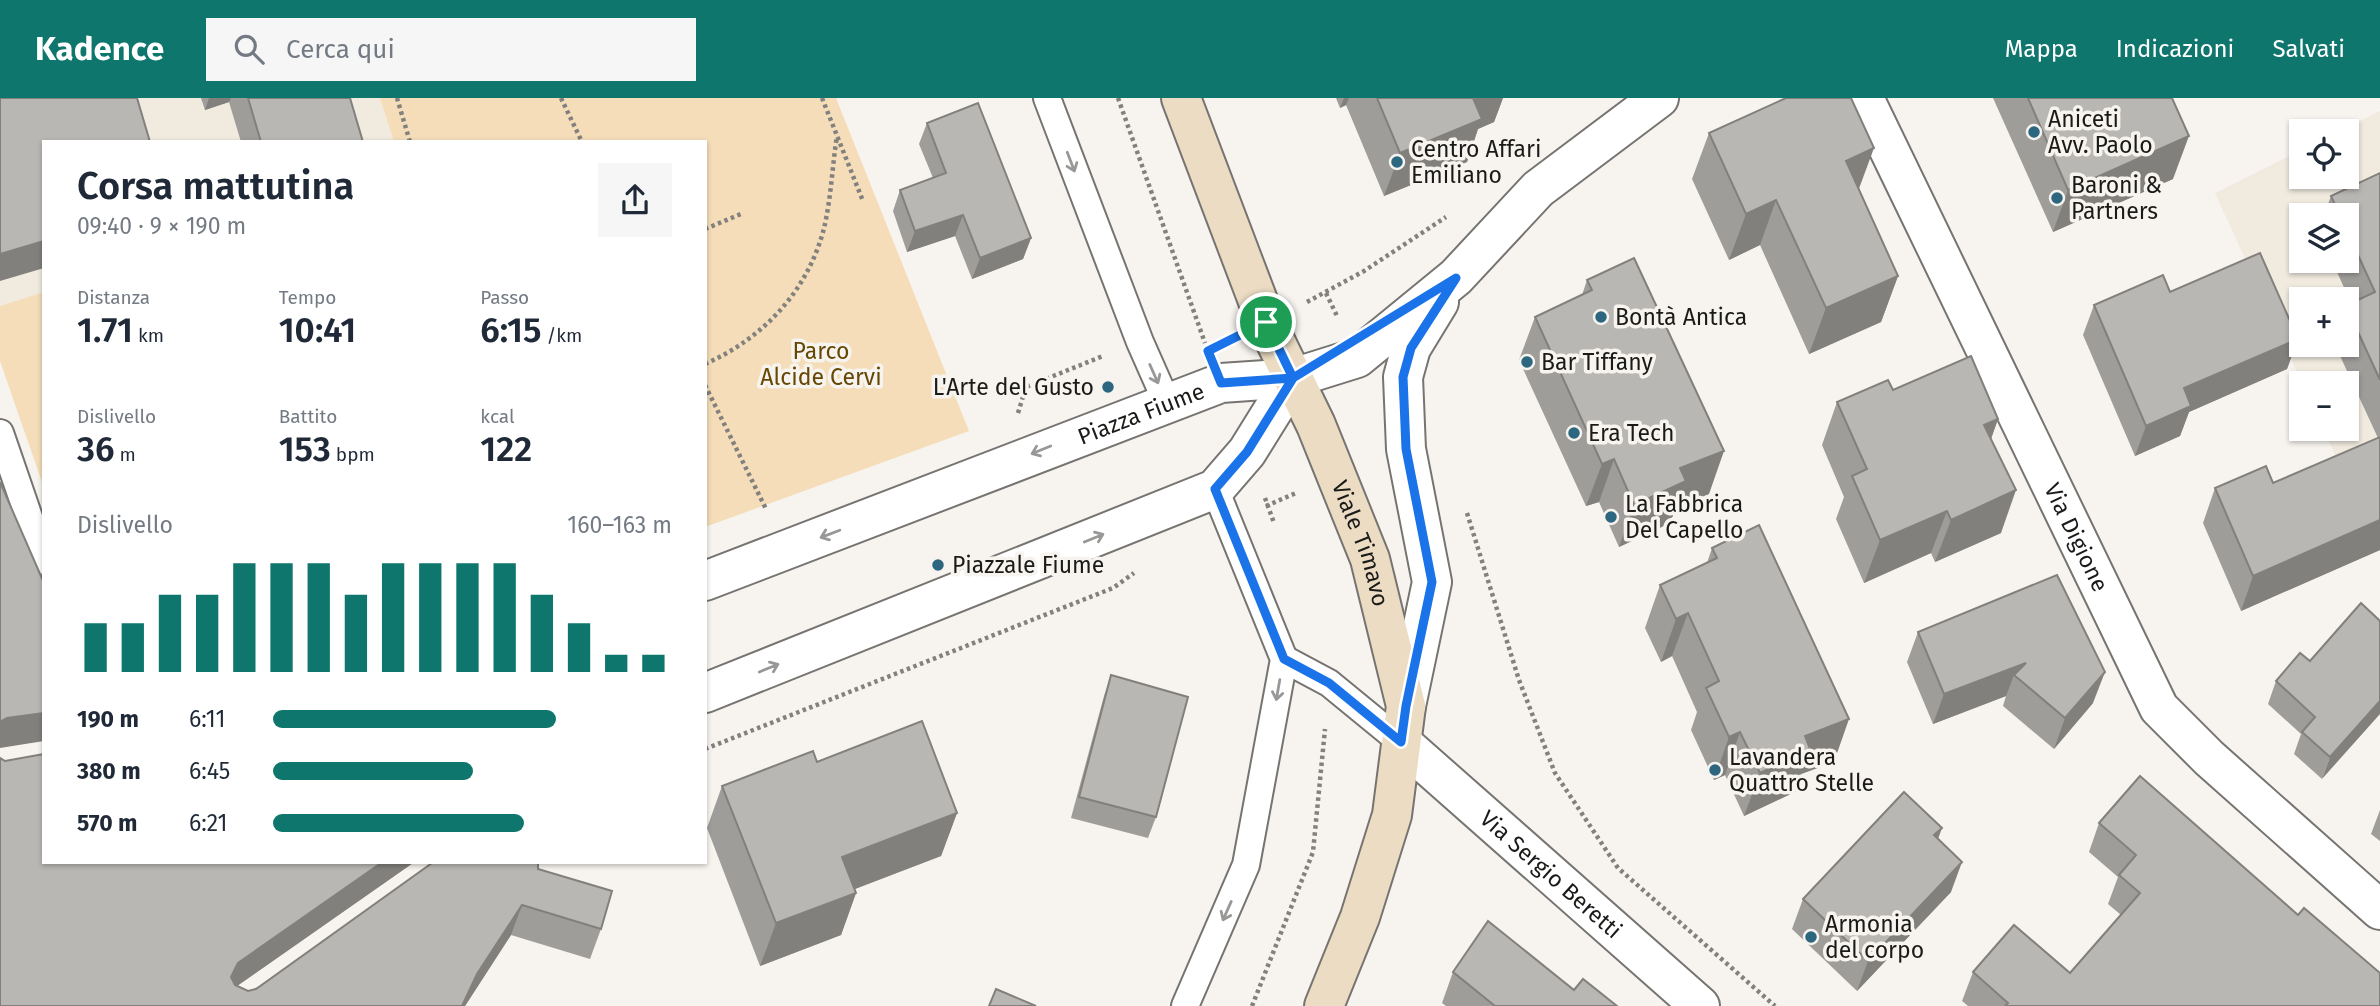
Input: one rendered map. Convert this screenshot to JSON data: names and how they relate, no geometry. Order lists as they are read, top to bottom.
{
  "streets": {
    "main road": ["Viale Timavo"],
    "street": ["Piazza Fiume", "Via Digione", "Via Sergio Beretti"]
  },
  "crossings": [
    ["Piazza Fiume", "Viale Timavo"],
    ["Viale Timavo", "Via Sergio Beretti"]
  ],
  "parks": ["Parco Alcide Cervi"],
  "places": [
    "Aniceti Avv. Paolo",
    "Centro Affari Emiliano",
    "Baroni & Partners",
    "Bontà Antica",
    "Bar Tiffany",
    "L'Arte del Gusto",
    "Era Tech",
    "La Fabbrica Del Capello",
    "Piazzale Fiume",
    "Lavandera Quattro Stelle",
    "Armonia del corpo"
  ],
  "page": {
    "header": "Kadence",
    "search": "Cerca qui",
    "nav": ["Mappa", "Indicazioni", "Salvati"],
    "map_buttons": ["+", "−"],
    "heading": ["Corsa mattutina", "09:40 · 9 × 190 m"],
    "stats": [
      ["Distanza", "1.71 km"],
      ["Tempo", "10:41"],
      ["Passo", "6:15 /km"],
      ["Dislivello", "36 m"],
      ["Battito", "153 bpm"],
      ["kcal", "122"]
    ],
    "chart": ["Dislivello", "160–163 m"],
    "list": [
      {
        "name": "190 m",
        "note": "6:11"
      },
      {
        "name": "380 m",
        "note": "6:45"
      },
      {
        "name": "570 m",
        "note": "6:21"
      }
    ]
  }
}
